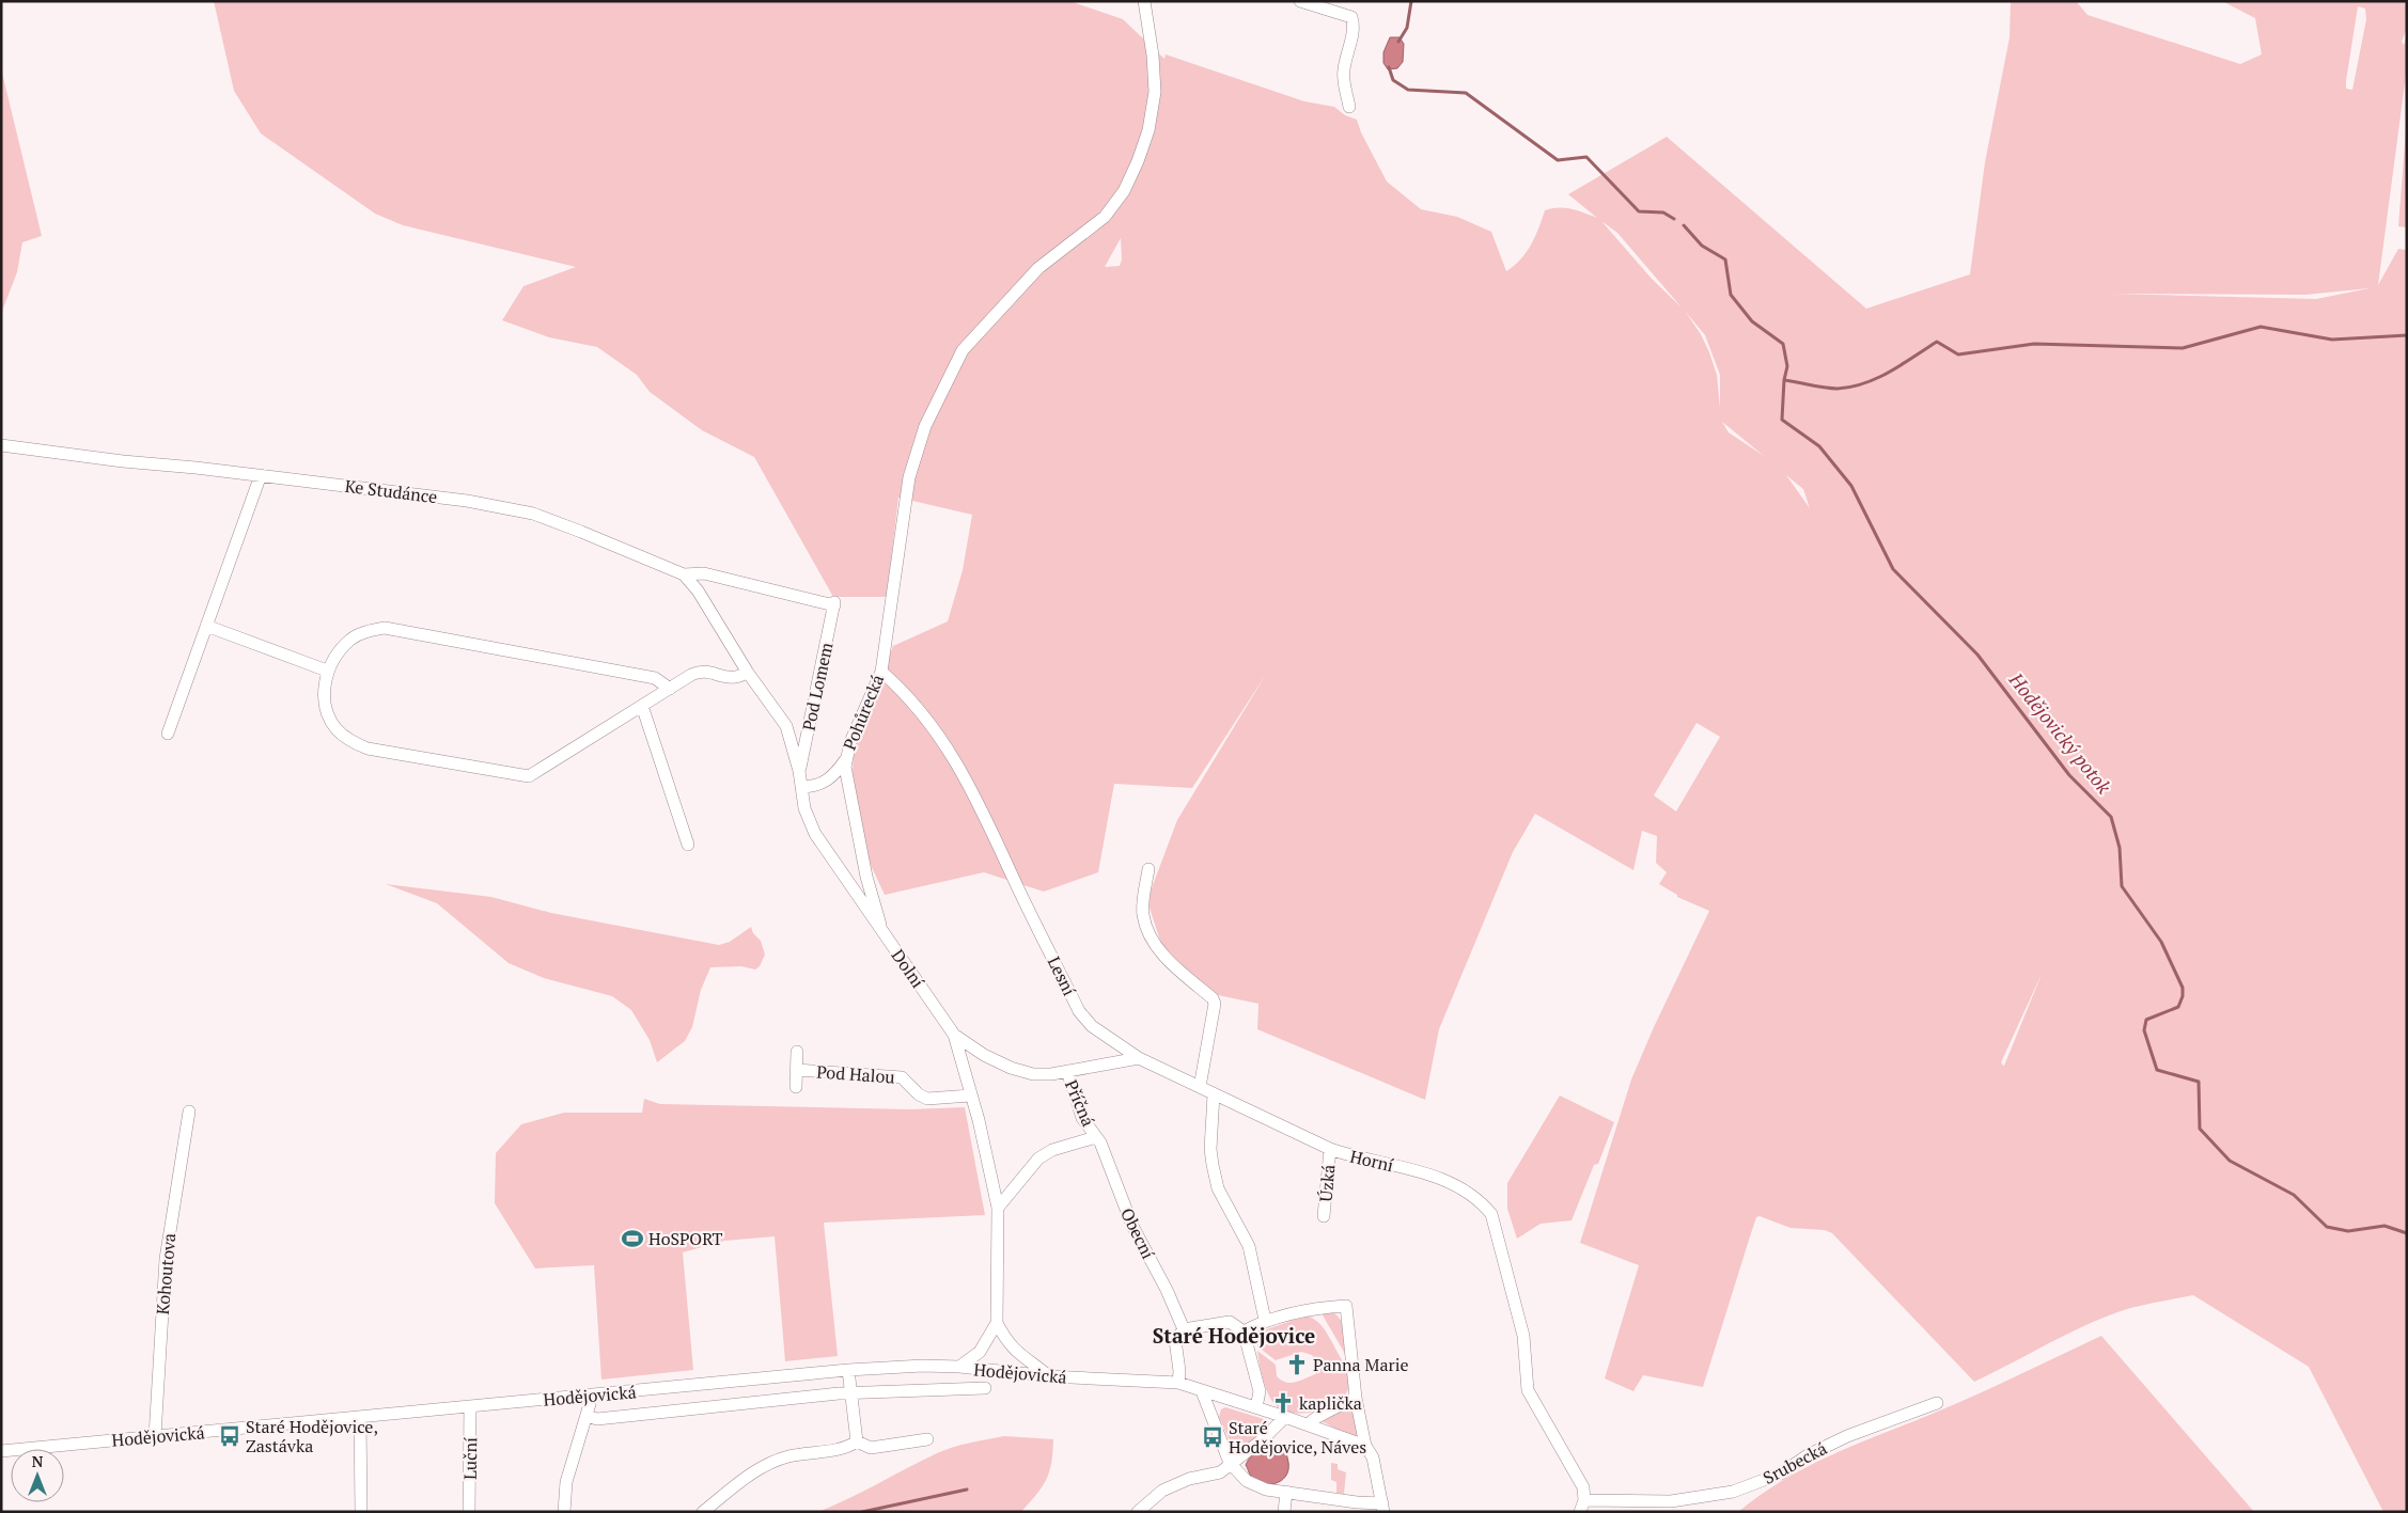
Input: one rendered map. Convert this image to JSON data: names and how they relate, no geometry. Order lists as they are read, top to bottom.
{
  "streets": {
    "street": [
      "Ke Studánce",
      "Pod Lomem",
      "Pohůrecká",
      "Dolní",
      "Lesní",
      "Pod Halou",
      "Příčná",
      "Horní",
      "Úzká",
      "Obecní",
      "Kohoutova",
      "Hodějovická",
      "Luční",
      "Srubecká"
    ]
  },
  "crossings": [
    ["Ke Studánce", "Pod Lomem"],
    ["Ke Studánce", "Dolní"],
    ["Pod Lomem", "Dolní"],
    ["Pohůrecká", "Dolní"],
    ["Pohůrecká", "Lesní"],
    ["Dolní", "Pod Halou"],
    ["Dolní", "Příčná"],
    ["Lesní", "Horní"],
    ["Příčná", "Obecní"],
    ["Horní", "Úzká"],
    ["Horní", "Srubecká"],
    ["Kohoutova", "Hodějovická"],
    ["Hodějovická", "Luční"]
  ],
  "districts": ["Staré Hodějovice"],
  "water": ["Hodějovický potok"],
  "places": {
    "sports": ["HoSPORT"],
    "church": ["Panna Marie", "kaplička"],
    "bus stop": ["Staré Hodějovice, Zastávka", "Staré Hodějovice, Náves"]
  },
  "north": "top"
}
